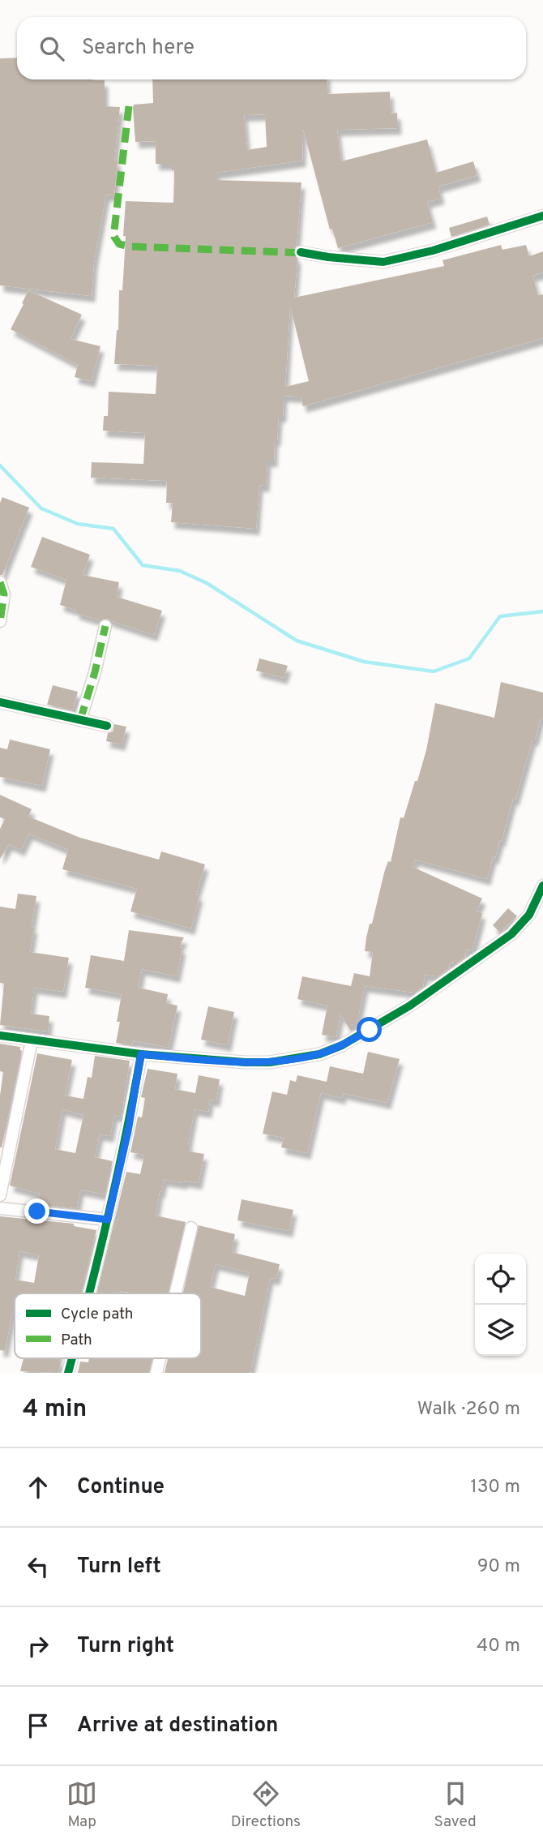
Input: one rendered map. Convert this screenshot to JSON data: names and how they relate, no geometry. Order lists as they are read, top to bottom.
{
  "legend": ["Cycle path", "Path"],
  "page": {
    "search": "Search here",
    "heading": ["4 min", "Walk · 260 m"],
    "list": [
      ["Continue", "130 m"],
      ["Turn left", "90 m"],
      ["Turn right", "40 m"],
      "Arrive at destination"
    ],
    "nav": ["Map", "Directions", "Saved"]
  }
}
